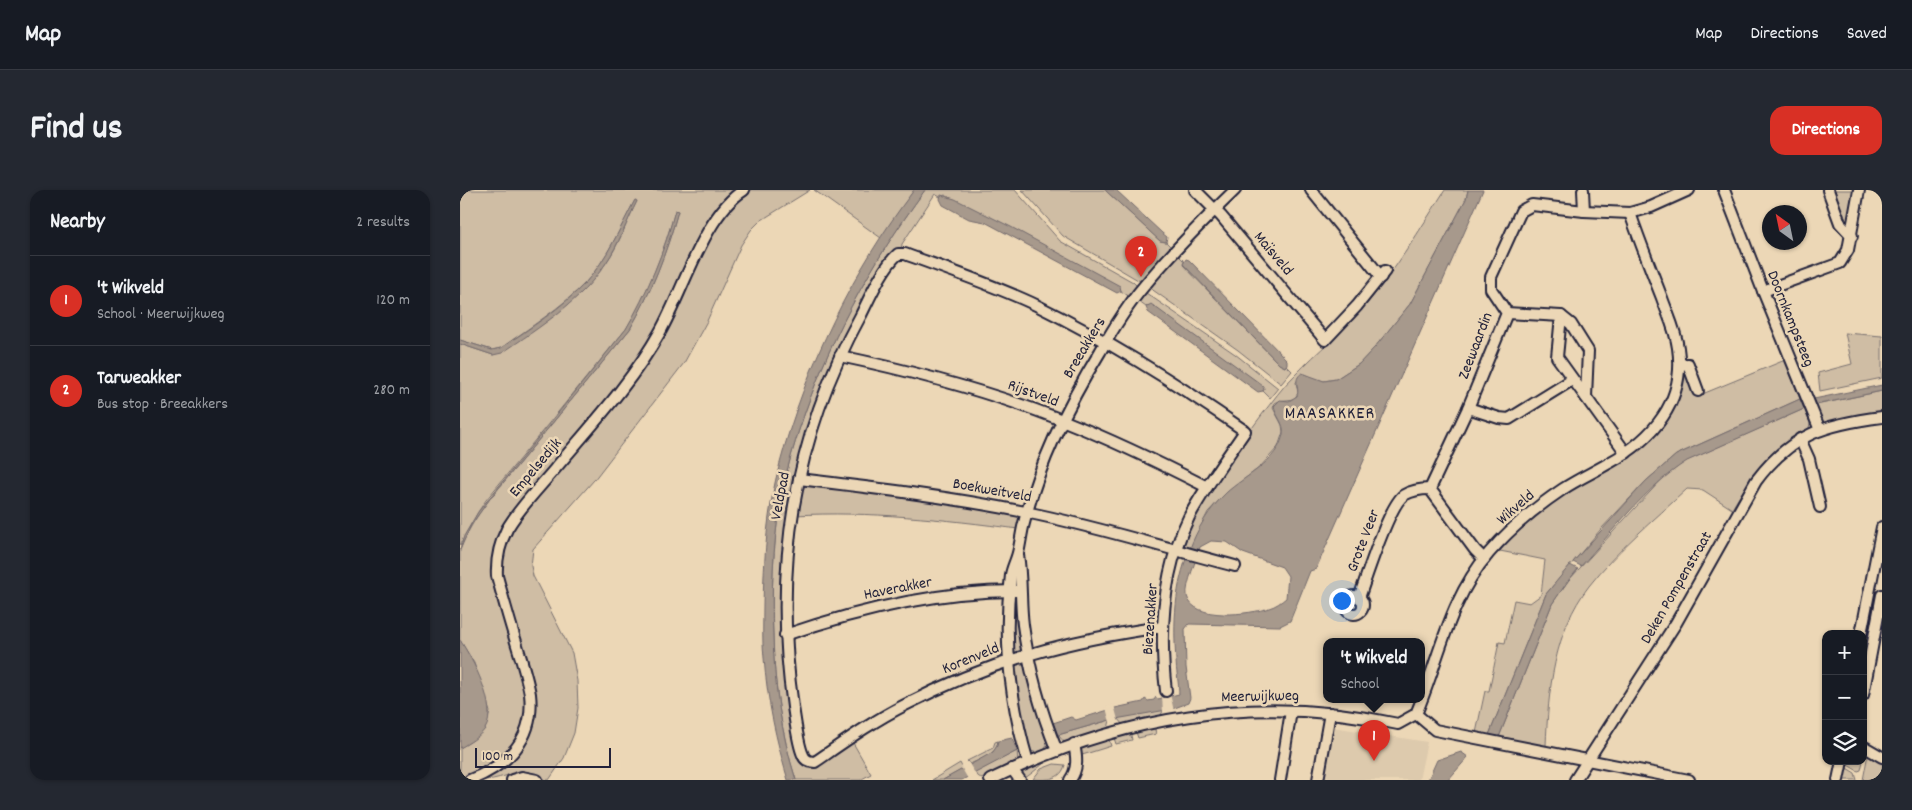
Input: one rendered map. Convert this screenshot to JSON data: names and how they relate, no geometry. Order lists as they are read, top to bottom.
{
  "streets": {
    "street": [
      "Maïsveld",
      "Doornkampsteeg",
      "Zeewaardin",
      "Breeakkers",
      "Rijstveld",
      "Empelsedijk",
      "Boekweitveld",
      "Veldpad",
      "Wikveld",
      "Grote Veer",
      "Deken Pompenstraat",
      "Haverakker",
      "Biezenakker",
      "Korenveld",
      "Meerwijkweg"
    ]
  },
  "crossings": [
    ["Maïsveld", "Breeakkers"],
    ["Doornkampsteeg", "Deken Pompenstraat"],
    ["Zeewaardin", "Wikveld"],
    ["Zeewaardin", "Grote Veer"],
    ["Breeakkers", "Rijstveld"],
    ["Breeakkers", "Boekweitveld"],
    ["Breeakkers", "Veldpad"],
    ["Breeakkers", "Haverakker"],
    ["Breeakkers", "Biezenakker"],
    ["Breeakkers", "Korenveld"],
    ["Breeakkers", "Meerwijkweg"],
    ["Rijstveld", "Veldpad"],
    ["Rijstveld", "Biezenakker"],
    ["Boekweitveld", "Veldpad"],
    ["Boekweitveld", "Biezenakker"],
    ["Veldpad", "Haverakker"],
    ["Veldpad", "Biezenakker"],
    ["Veldpad", "Korenveld"],
    ["Wikveld", "Meerwijkweg"],
    ["Biezenakker", "Korenveld"]
  ],
  "districts": ["MAASAKKER"],
  "scale_bar": "100 m",
  "north": "top left",
  "page": {
    "header": "Map",
    "nav": ["Map", "Directions", "Saved"],
    "title": "Find us",
    "buttons": "Directions",
    "heading": ["Nearby", "2 results"],
    "pins": ["2", "1"],
    "list": [
      {
        "mark": "1",
        "name": "'t Wikveld",
        "note": "School · Meerwijkweg",
        "value": "120 m"
      },
      {
        "mark": "2",
        "name": "Tarweakker",
        "note": "Bus stop · Breeakkers",
        "value": "280 m"
      }
    ],
    "map_buttons": ["+", "−"],
    "popup": ["'t Wikveld", "School"],
    "scale": "100 m"
  }
}
